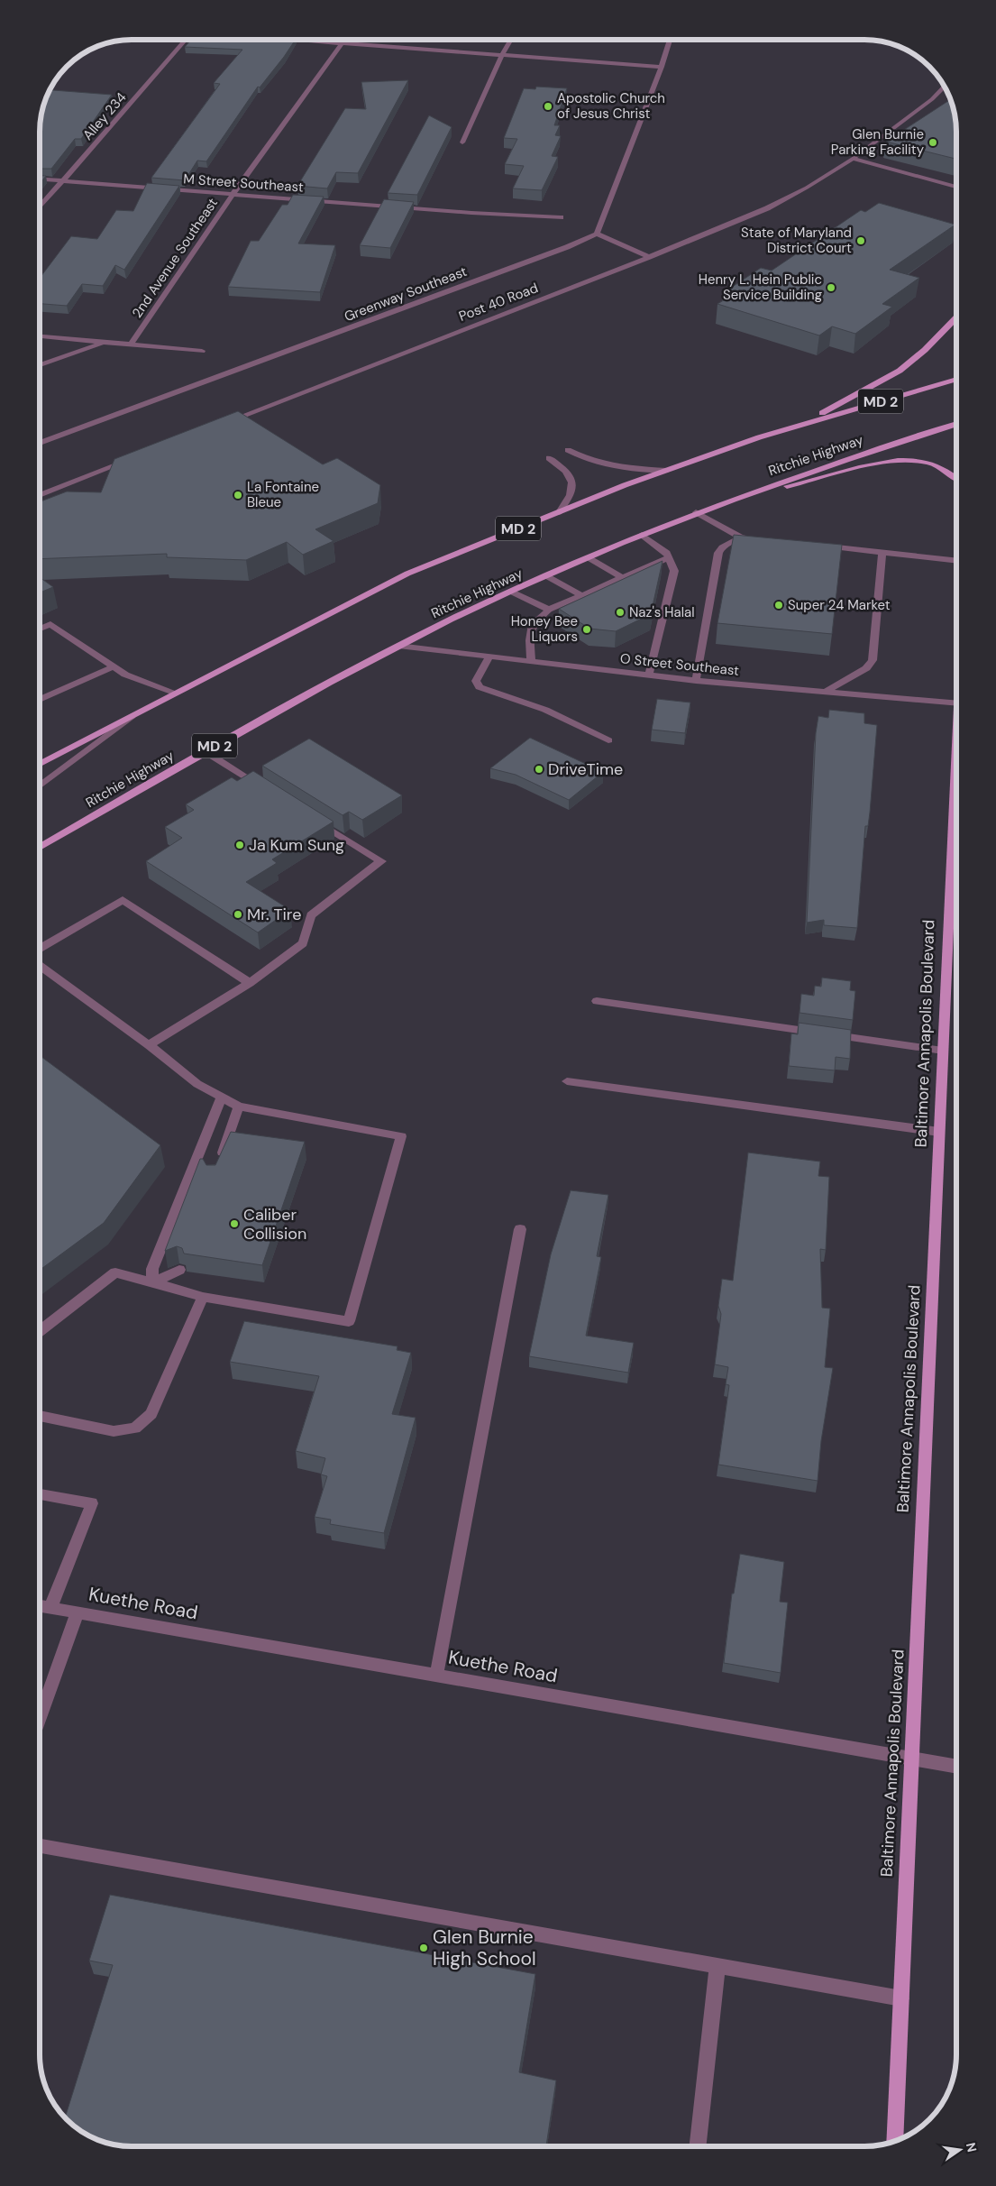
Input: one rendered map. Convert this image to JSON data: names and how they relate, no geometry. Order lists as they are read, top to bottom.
{
  "streets": {
    "main road": ["MD 2", "Ritchie Highway", "Baltimore Annapolis Boulevard"],
    "street": [
      "Alley 234",
      "M Street Southeast",
      "2nd Avenue Southeast",
      "Greenway Southeast",
      "Post 40 Road",
      "O Street Southeast",
      "Kuethe Road"
    ]
  },
  "crossings": [
    ["Alley 234", "M Street Southeast"],
    ["M Street Southeast", "2nd Avenue Southeast"],
    ["Ritchie Highway", "O Street Southeast"],
    ["Baltimore Annapolis Boulevard", "Kuethe Road"]
  ],
  "places": [
    "Apostolic Church of Jesus Christ",
    "Glen Burnie Parking Facility",
    "State of Maryland District Court",
    "Henry L. Hein Public Service Building",
    "La Fontaine Bleue",
    "Super 24 Market",
    "Naz's Halal",
    "Honey Bee Liquors",
    "DriveTime",
    "Ja Kum Sung",
    "Mr. Tire",
    "Caliber Collision",
    "Glen Burnie High School"
  ],
  "north": "right"
}
